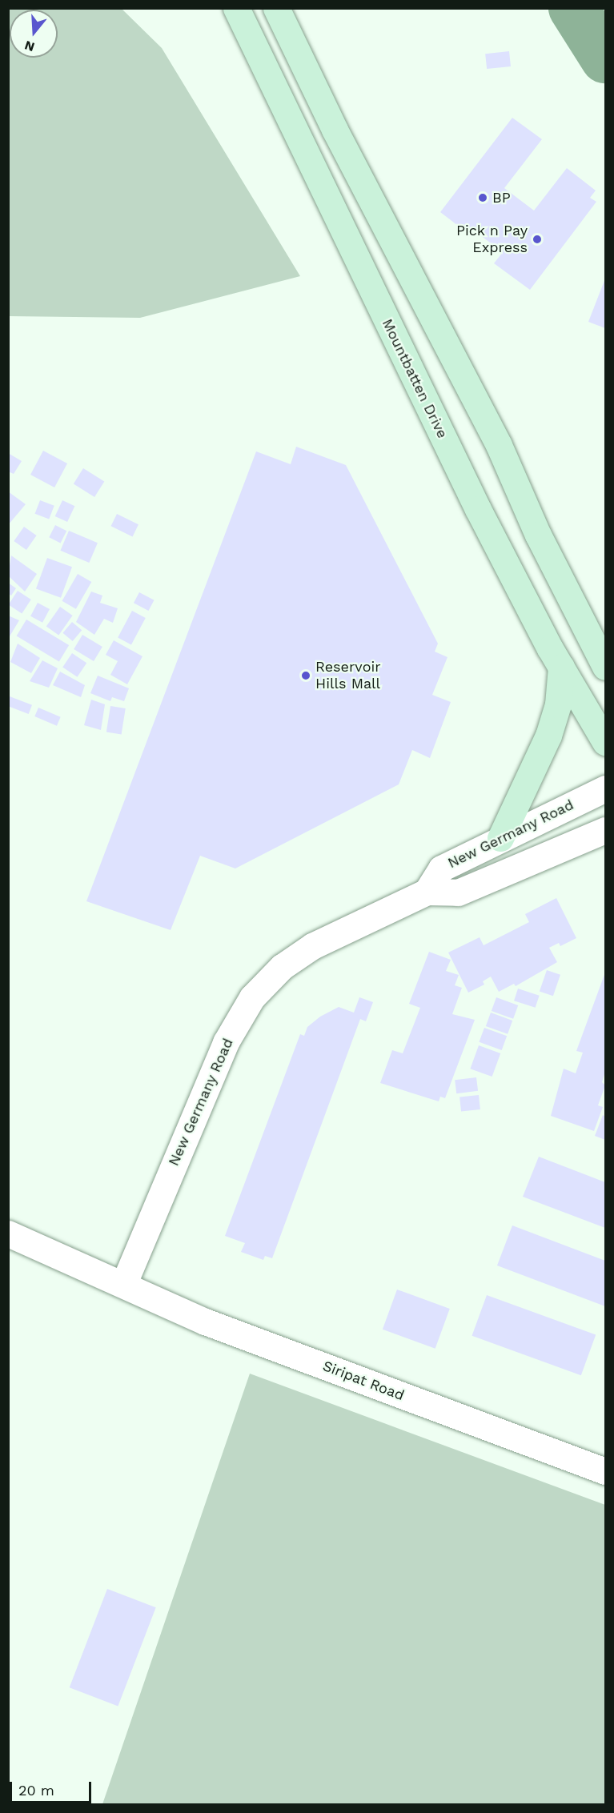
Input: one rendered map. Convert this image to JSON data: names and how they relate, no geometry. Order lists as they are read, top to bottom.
{
  "streets": {
    "main road": ["Mountbatten Drive"],
    "street": ["New Germany Road", "Siripat Road"]
  },
  "crossings": [
    ["New Germany Road", "Siripat Road"]
  ],
  "places": ["BP", "Pick n Pay Express", "Reservoir Hills Mall"],
  "scale_bar": "20 m",
  "north": "bottom"
}
